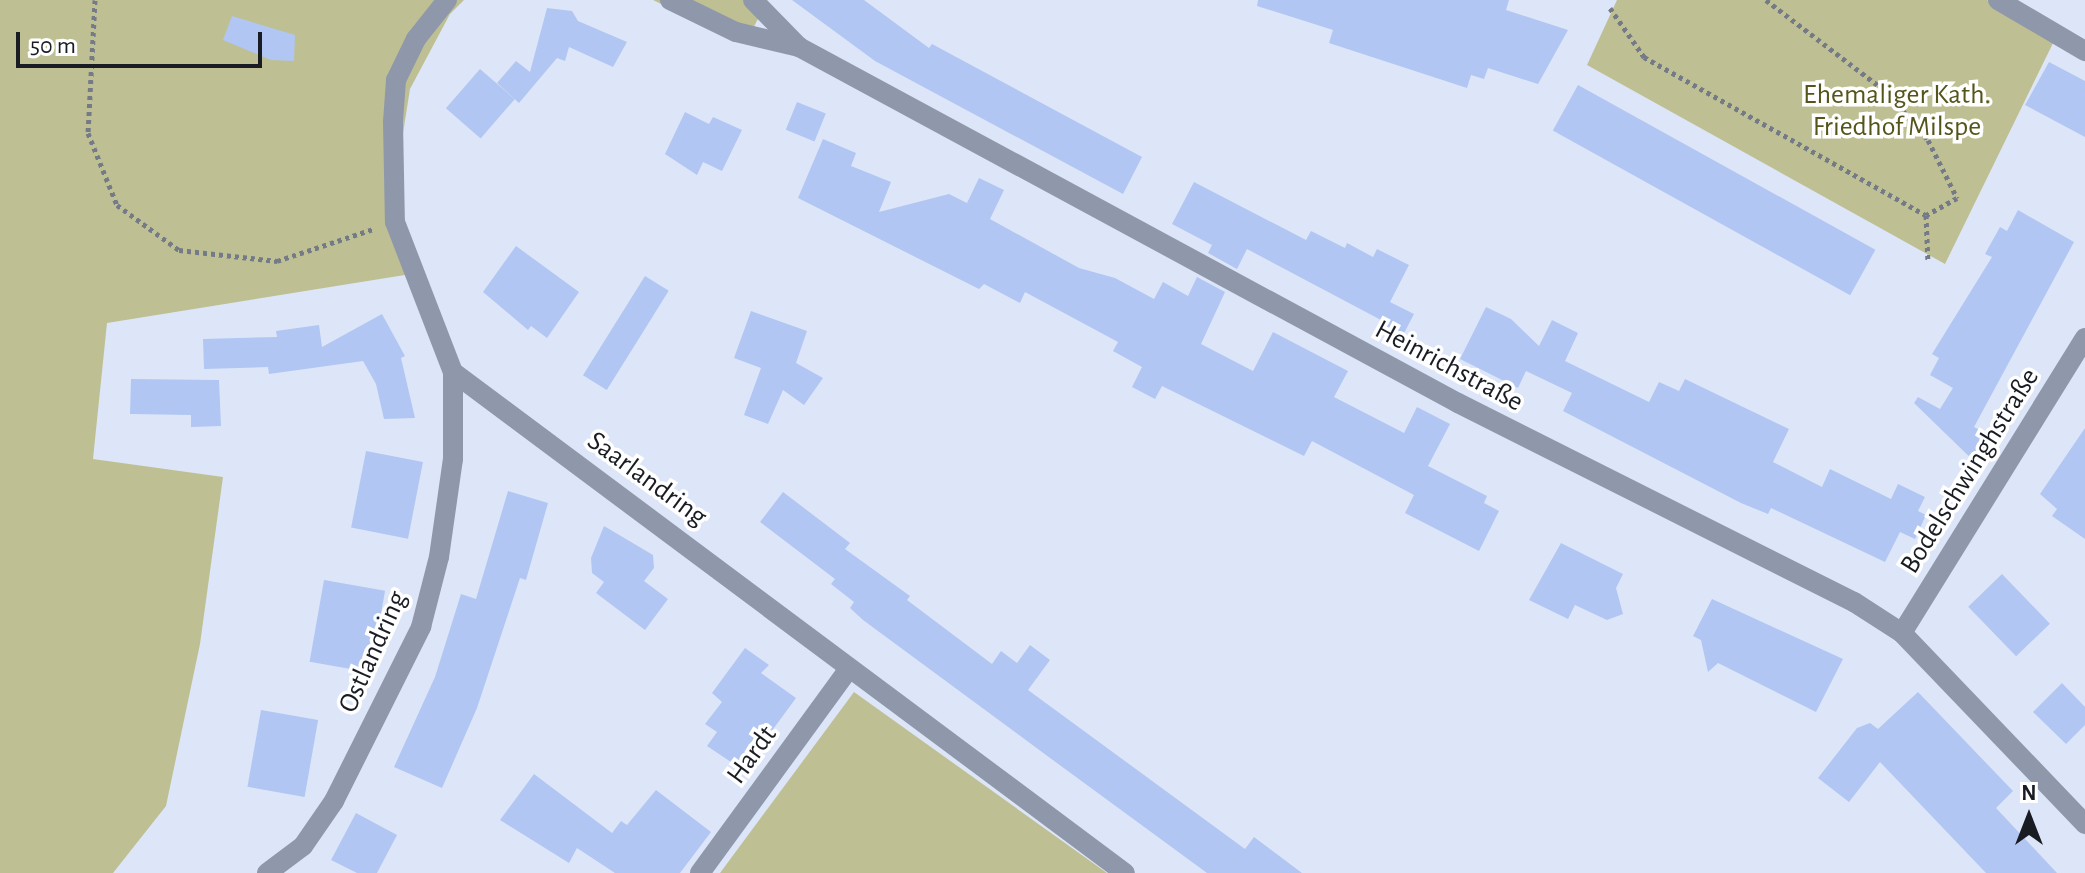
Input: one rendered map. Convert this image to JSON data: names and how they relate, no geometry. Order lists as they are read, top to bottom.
{
  "streets": {
    "street": [
      "Heinrichstraße",
      "Bodelschwinghstraße",
      "Saarlandring",
      "Ostlandring",
      "Hardt"
    ]
  },
  "crossings": [
    ["Heinrichstraße", "Bodelschwinghstraße"],
    ["Saarlandring", "Ostlandring"],
    ["Saarlandring", "Hardt"]
  ],
  "parks": ["Ehemaliger Kath. Friedhof Milspe"],
  "scale_bar": "50 m",
  "north": "top"
}
